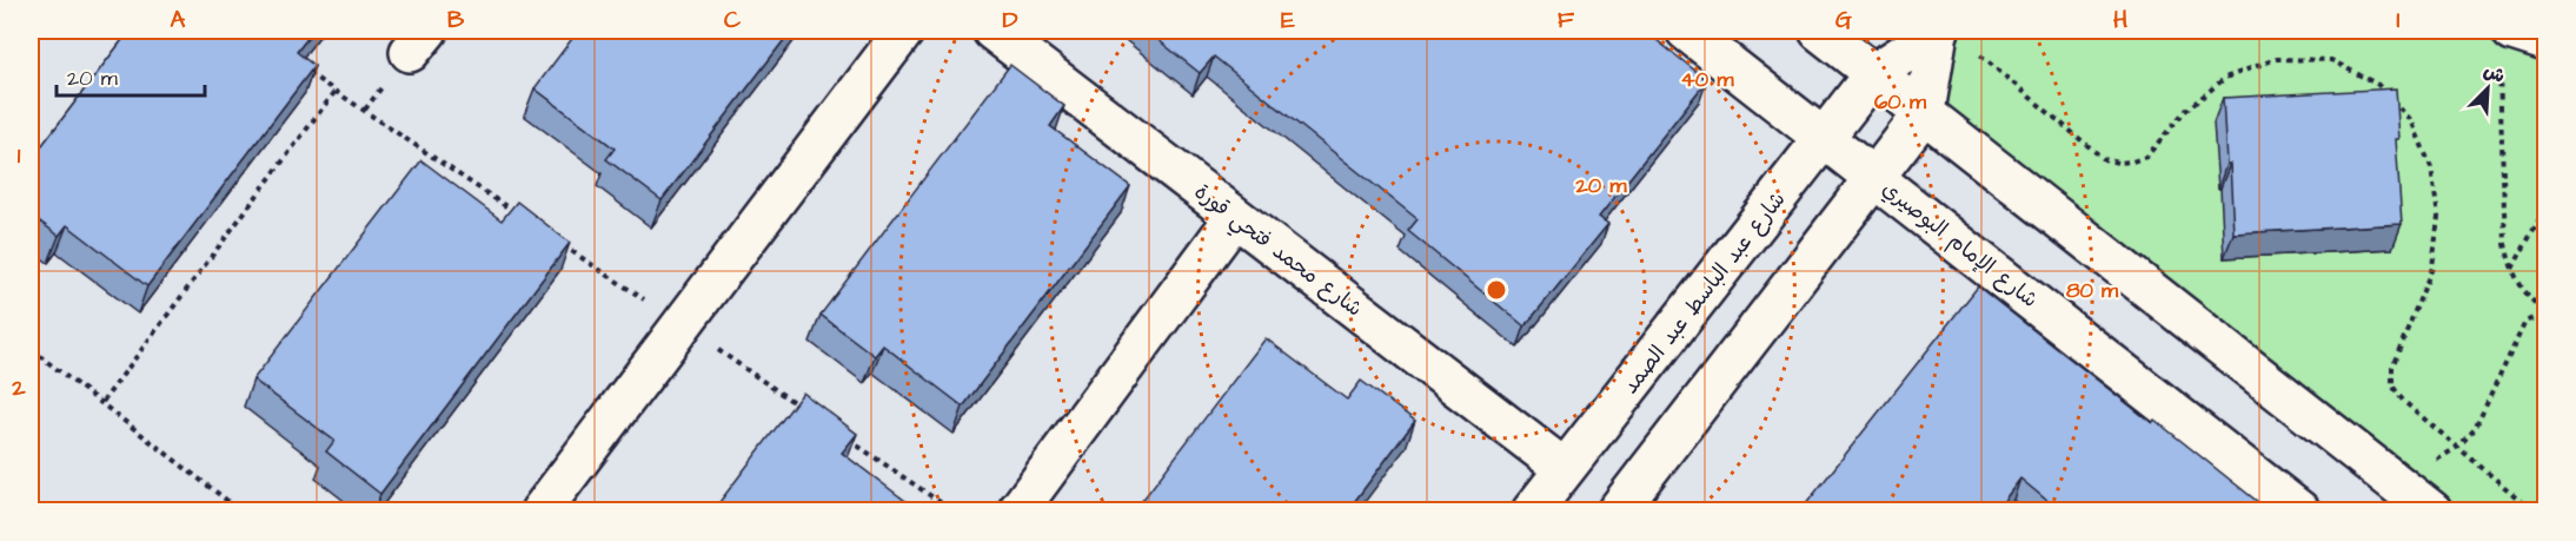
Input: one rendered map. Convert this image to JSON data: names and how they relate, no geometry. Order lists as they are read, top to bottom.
{
  "streets": {
    "street": ["شارع الإمام البوصيري", "شارع محمد فتحي قورة", "شارع عبد الباسط عبد الصمد"]
  },
  "crossings": [
    ["شارع الإمام البوصيري", "شارع عبد الباسط عبد الصمد"],
    ["شارع محمد فتحي قورة", "شارع عبد الباسط عبد الصمد"]
  ],
  "scale_bar": "20 m",
  "north": "top right",
  "grid": {
    "columns": [
      "A",
      "B",
      "C",
      "D",
      "E",
      "F",
      "G",
      "H",
      "I"
    ],
    "rows": ["1", "2"]
  },
  "rings": [
    "40 m",
    "60 m",
    "20 m",
    "80 m"
  ]
}
